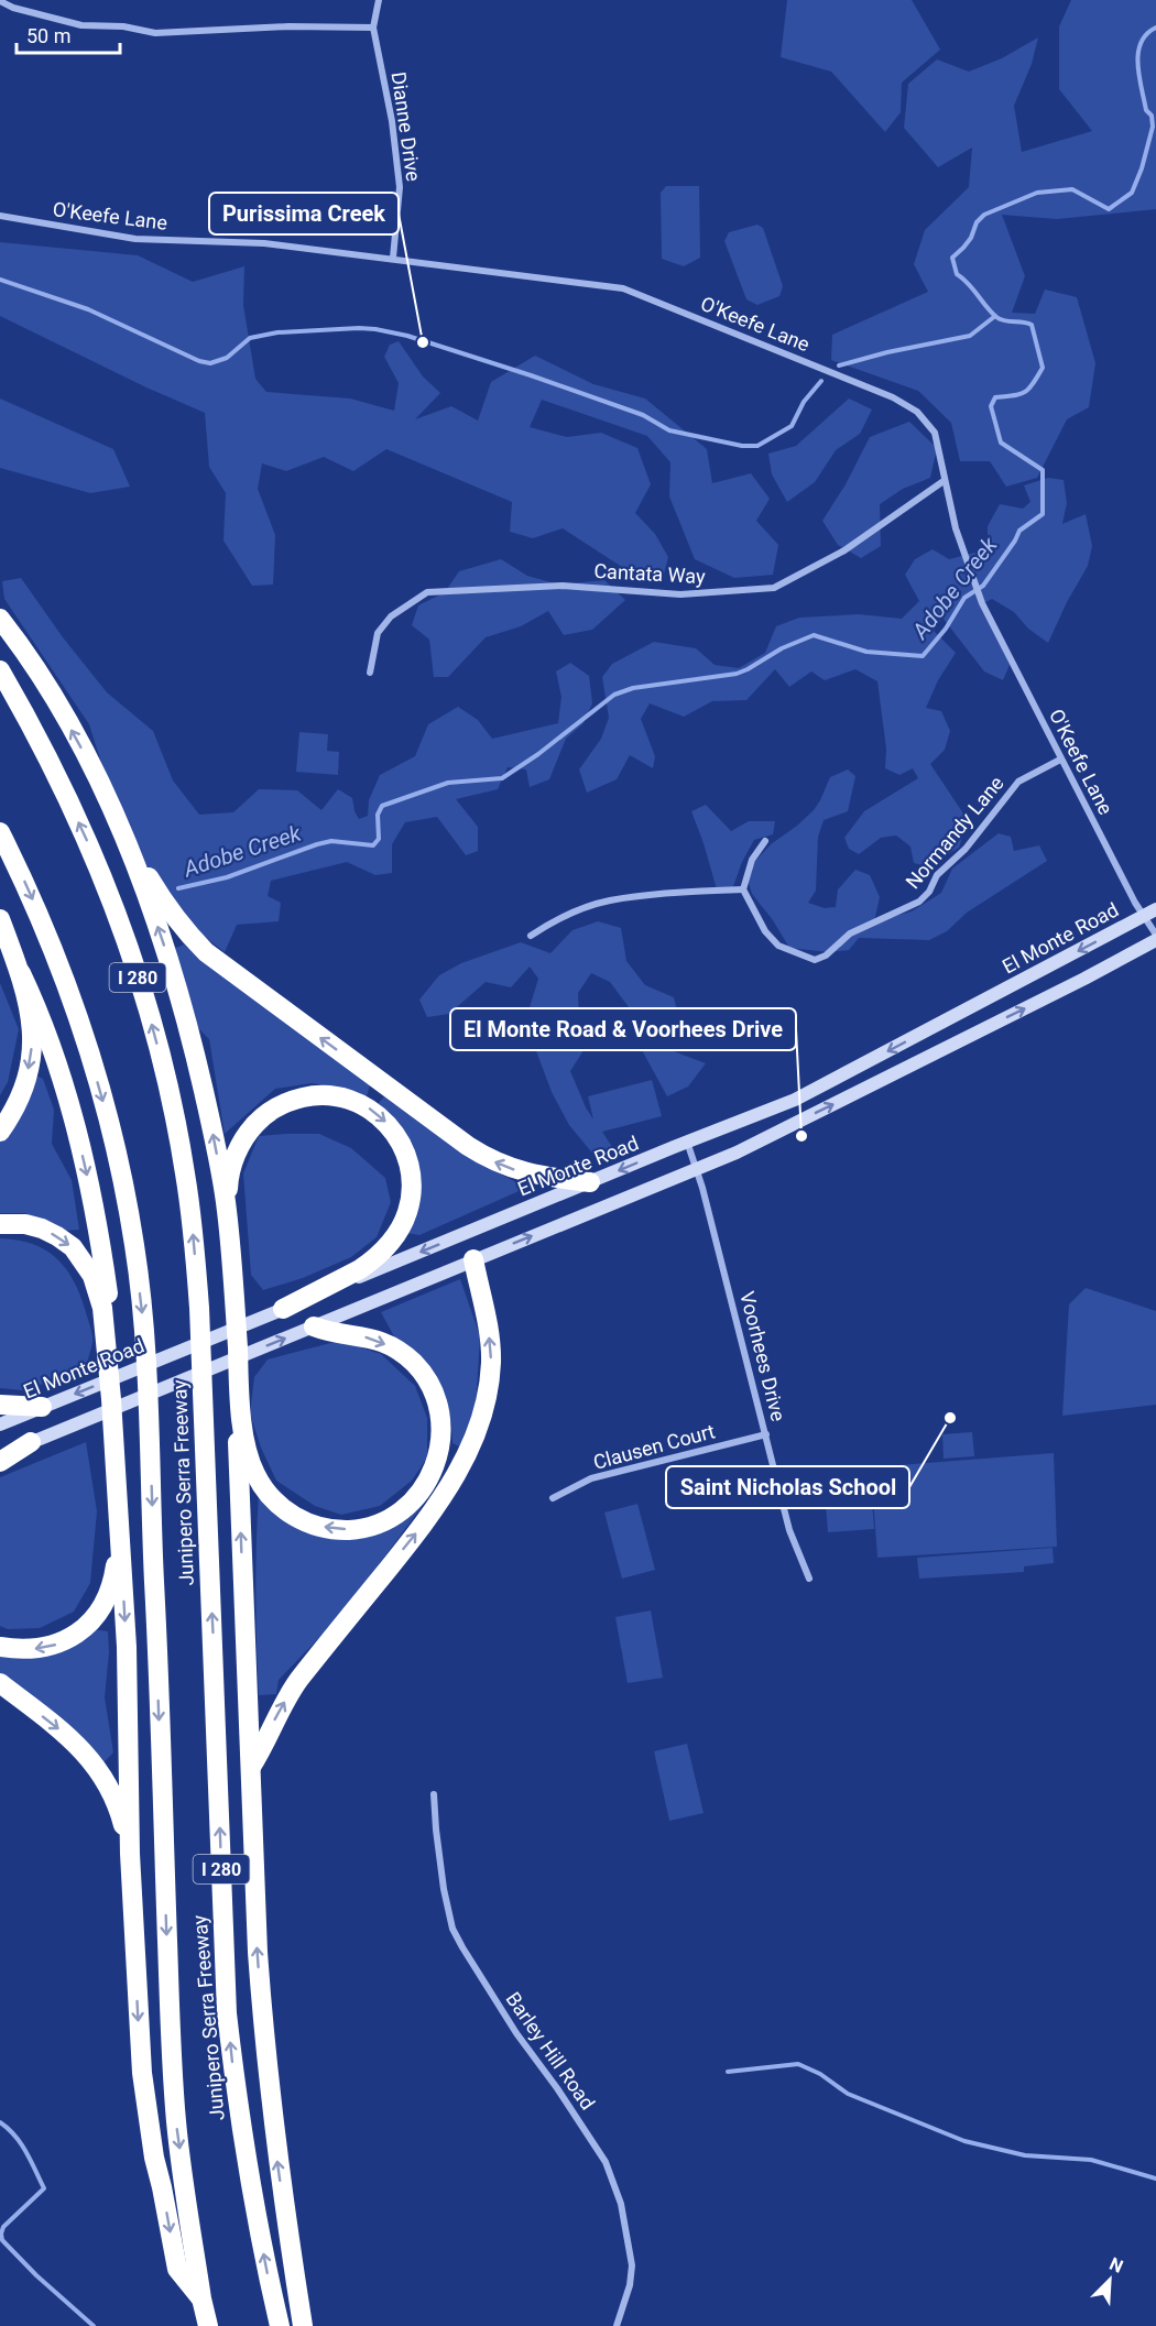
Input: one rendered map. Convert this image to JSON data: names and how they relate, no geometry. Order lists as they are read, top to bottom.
{
  "streets": {
    "highway": ["I 280", "Junipero Serra Freeway"],
    "main road": ["El Monte Road"],
    "street": [
      "Dianne Drive",
      "O'Keefe Lane",
      "Cantata Way",
      "Normandy Lane",
      "Voorhees Drive",
      "Clausen Court",
      "Barley Hill Road"
    ]
  },
  "crossings": [
    ["Dianne Drive", "O'Keefe Lane"],
    ["O'Keefe Lane", "Cantata Way"],
    ["O'Keefe Lane", "Normandy Lane"],
    ["O'Keefe Lane", "El Monte Road"],
    ["El Monte Road", "Voorhees Drive"],
    ["Voorhees Drive", "Clausen Court"]
  ],
  "water": ["Adobe Creek"],
  "places": ["Purissima Creek", "El Monte Road & Voorhees Drive", "Saint Nicholas School"],
  "scale_bar": "50 m",
  "north": "top right"
}
